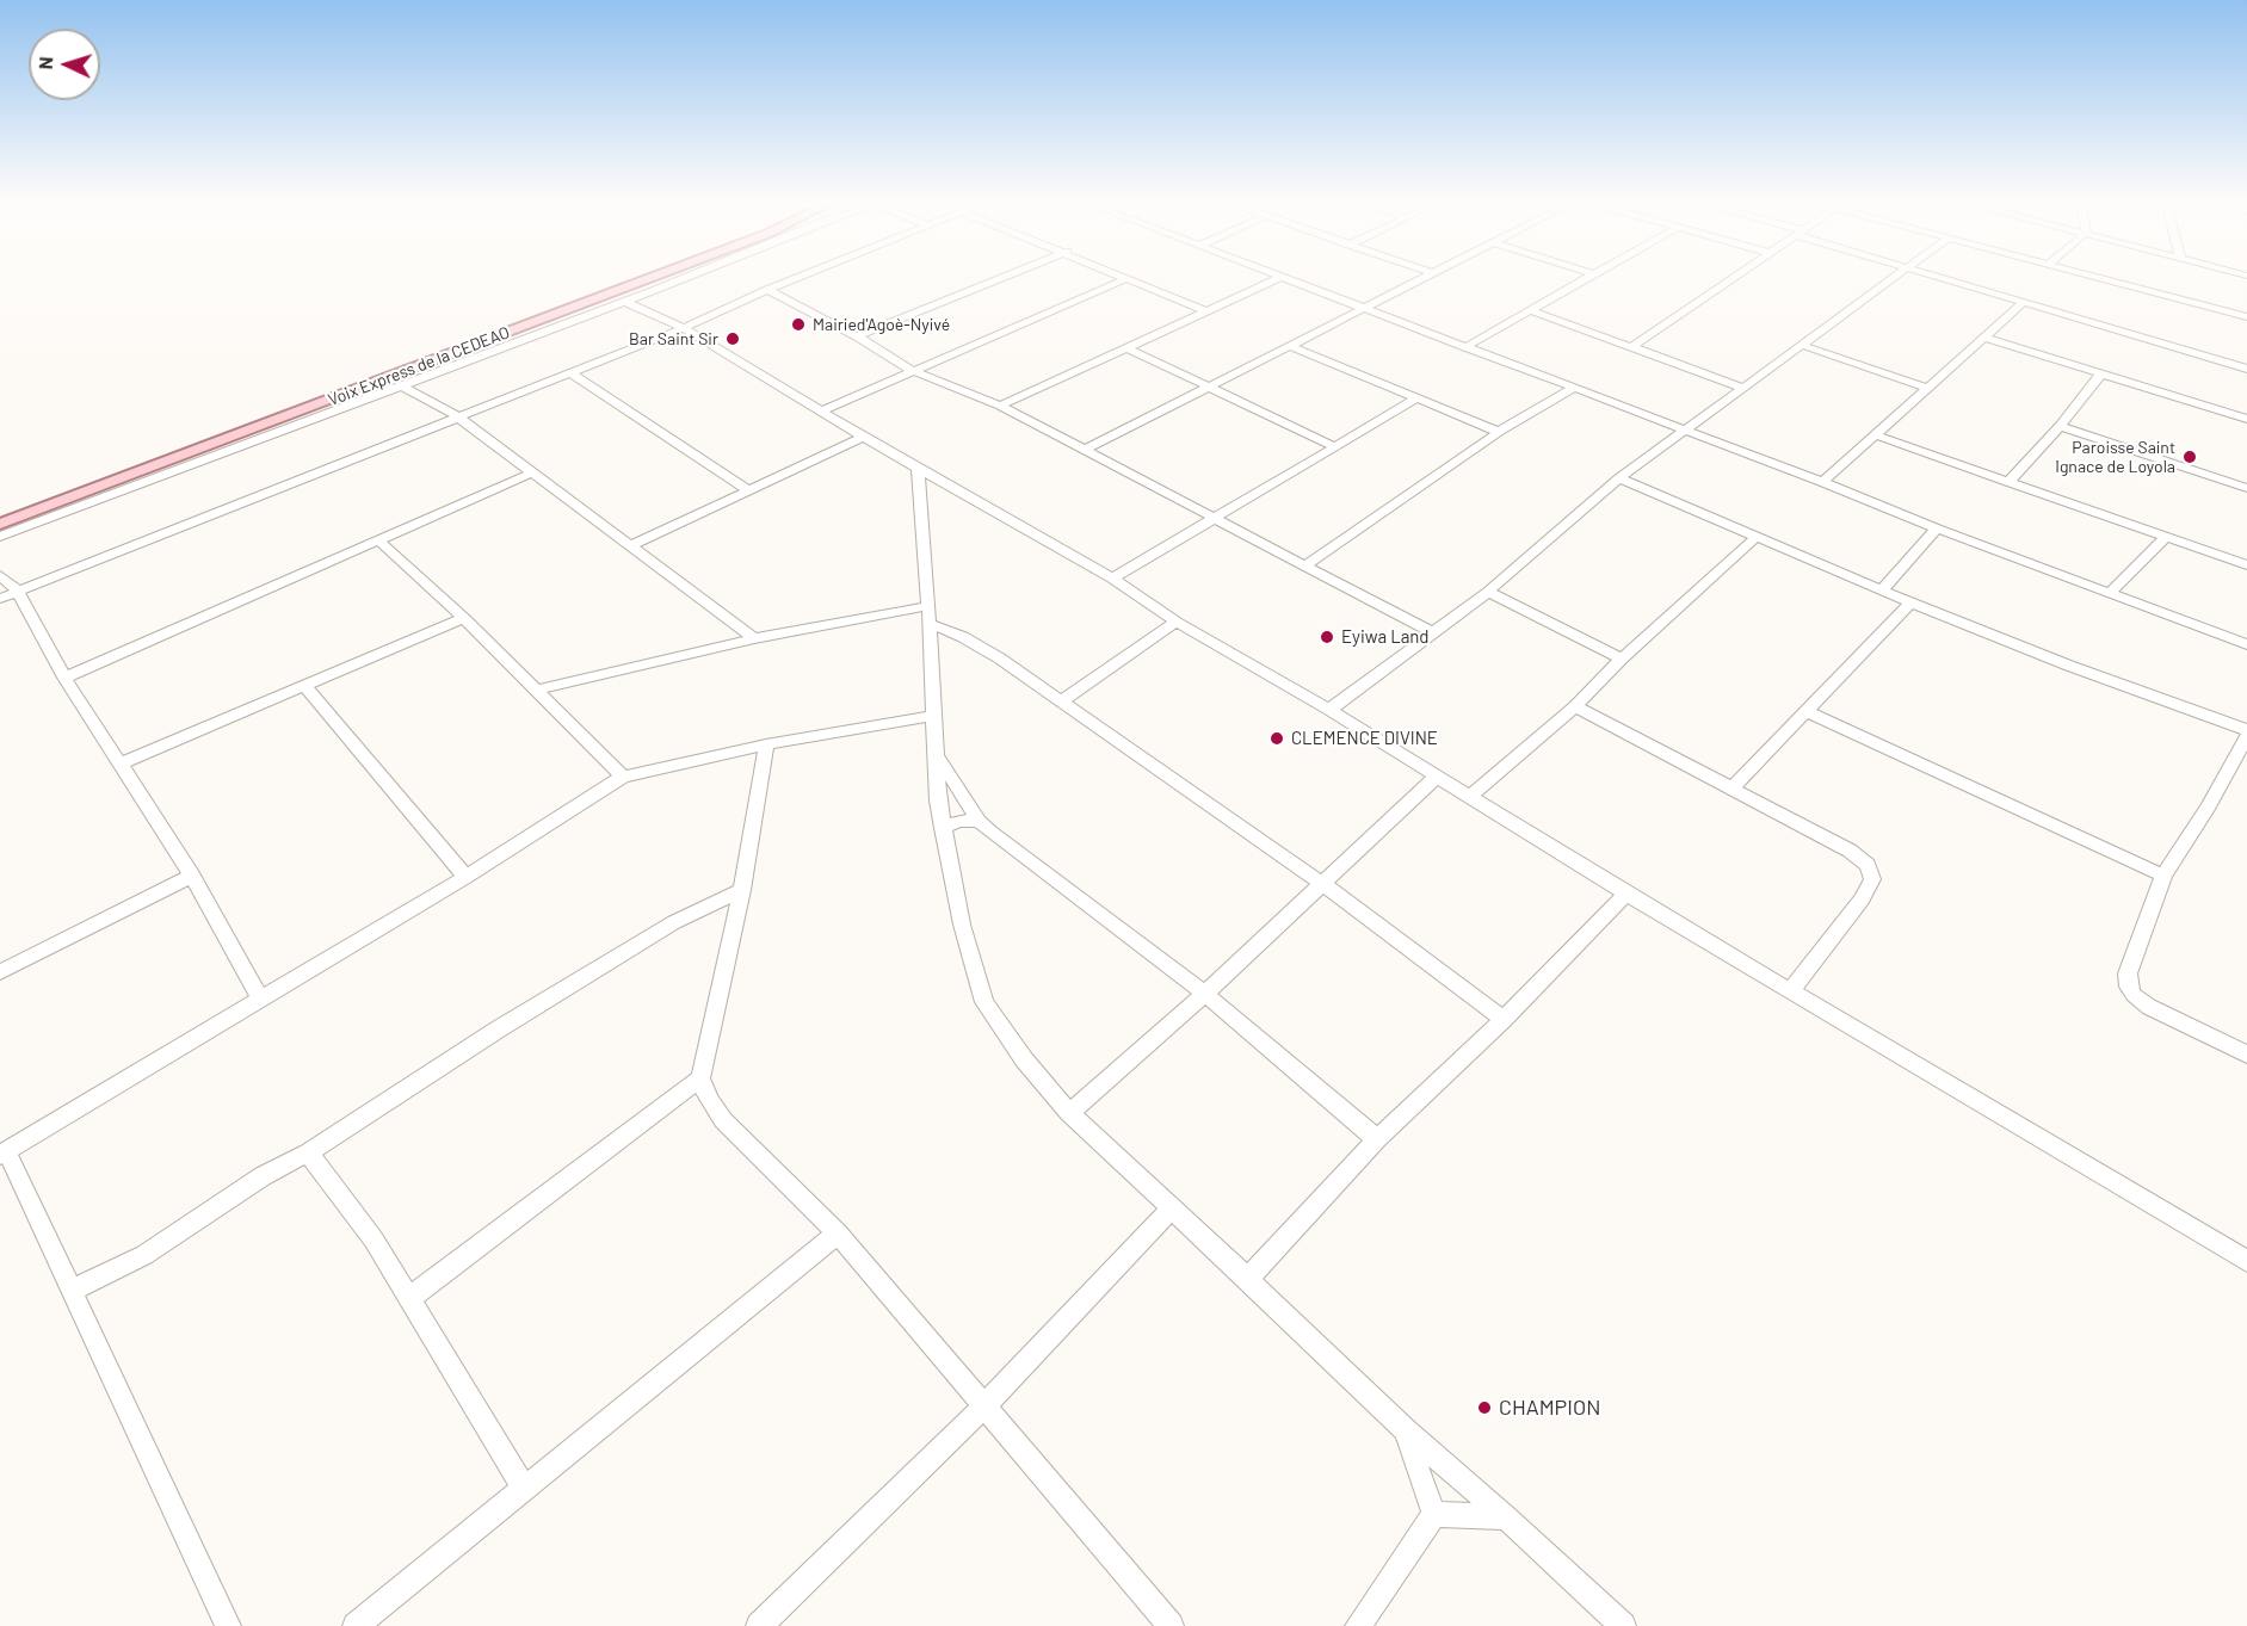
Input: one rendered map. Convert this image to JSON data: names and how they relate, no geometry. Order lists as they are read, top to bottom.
{
  "streets": {
    "main road": ["Voix Express de la CEDEAO"]
  },
  "places": [
    "Mairied'Agoè-Nyivé",
    "Bar Saint Sir",
    "Paroisse Saint Ignace de Loyola",
    "Eyiwa Land",
    "CLEMENCE DIVINE",
    "CHAMPION"
  ],
  "north": "left"
}
